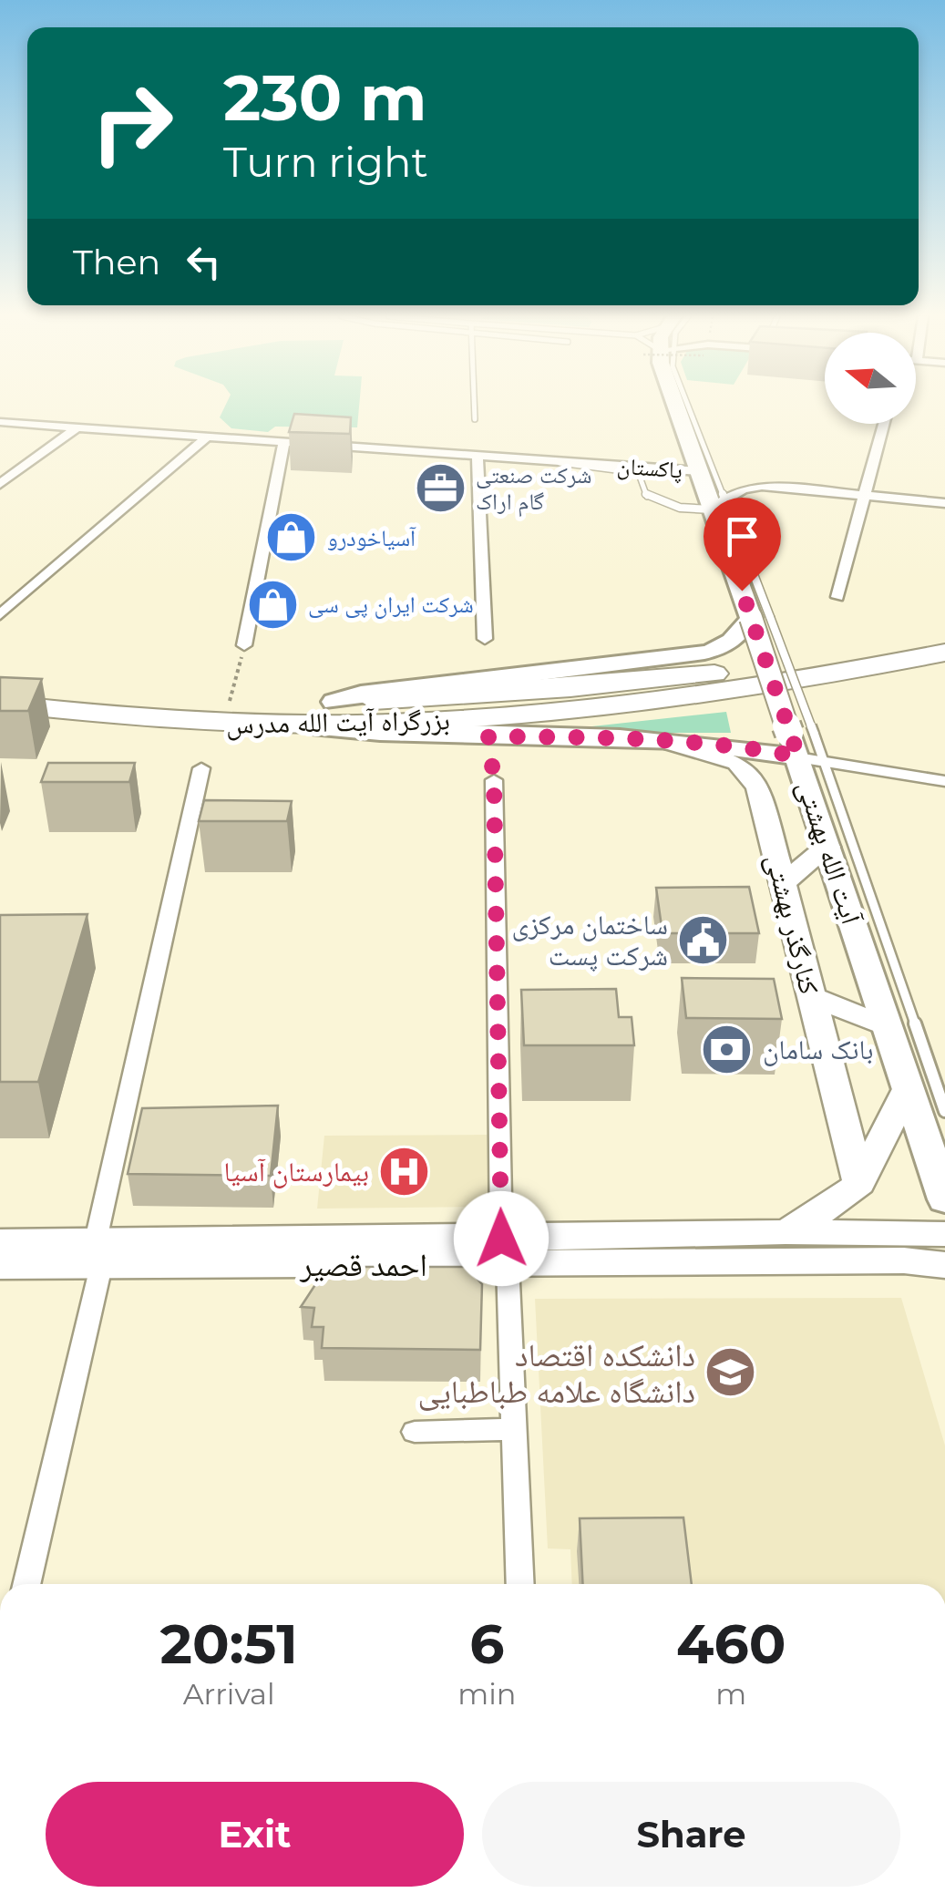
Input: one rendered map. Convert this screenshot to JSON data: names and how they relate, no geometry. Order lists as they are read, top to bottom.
{
  "streets": {
    "highway": ["بزرگراه آیت الله مدرس"],
    "main road": ["آیت الله بهشتی", "کنارگذر بهشتی", "احمد قصیر"],
    "street": ["پاکستان"]
  },
  "crossings": [
    ["پاکستان", "آیت الله بهشتی"]
  ],
  "places": {
    "office": ["شرکت صنعتی گام اراک"],
    "shop": ["آسیاخودرو", "شرکت ایران پی سی"],
    "public building": ["ساختمان مرکزی شرکت پست"],
    "bank": ["بانک سامان"],
    "hospital": ["بیمارستان آسیا"],
    "school or university": ["دانشکده اقتصاد دانشگاه علامه طباطبایی"]
  },
  "north": "left",
  "page": {
    "turn": ["230 m", "Turn right"],
    "then": "Then",
    "eta": [
      "20:51",
      "Arrival",
      "6",
      "min",
      "460",
      "m"
    ],
    "buttons": ["Exit", "Share"]
  }
}
